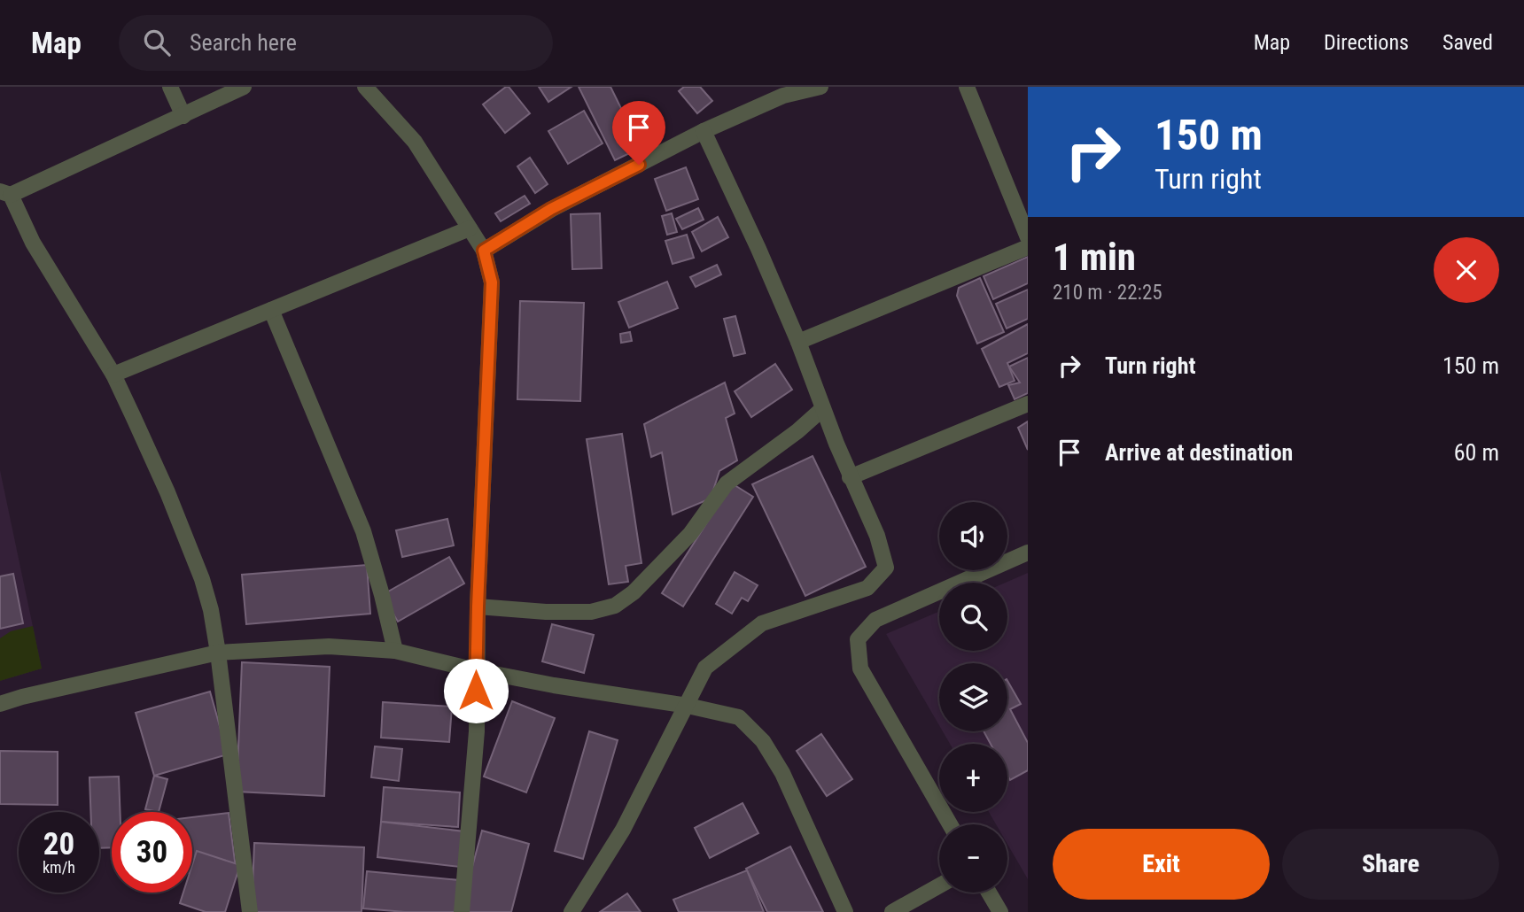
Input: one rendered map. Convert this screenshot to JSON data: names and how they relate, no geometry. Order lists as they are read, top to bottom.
{
  "page": {
    "header": "Map",
    "search": "Search here",
    "nav": ["Map", "Directions", "Saved"],
    "turn": ["150 m", "Turn right"],
    "heading": ["1 min", "210 m · 22:25"],
    "list": [
      {
        "name": "Turn right",
        "value": "150 m"
      },
      {
        "name": "Arrive at destination",
        "value": "60 m"
      }
    ],
    "map_buttons": ["+", "−"],
    "speed": "20 km/h",
    "limit": "30",
    "buttons": ["Exit", "Share"]
  }
}
